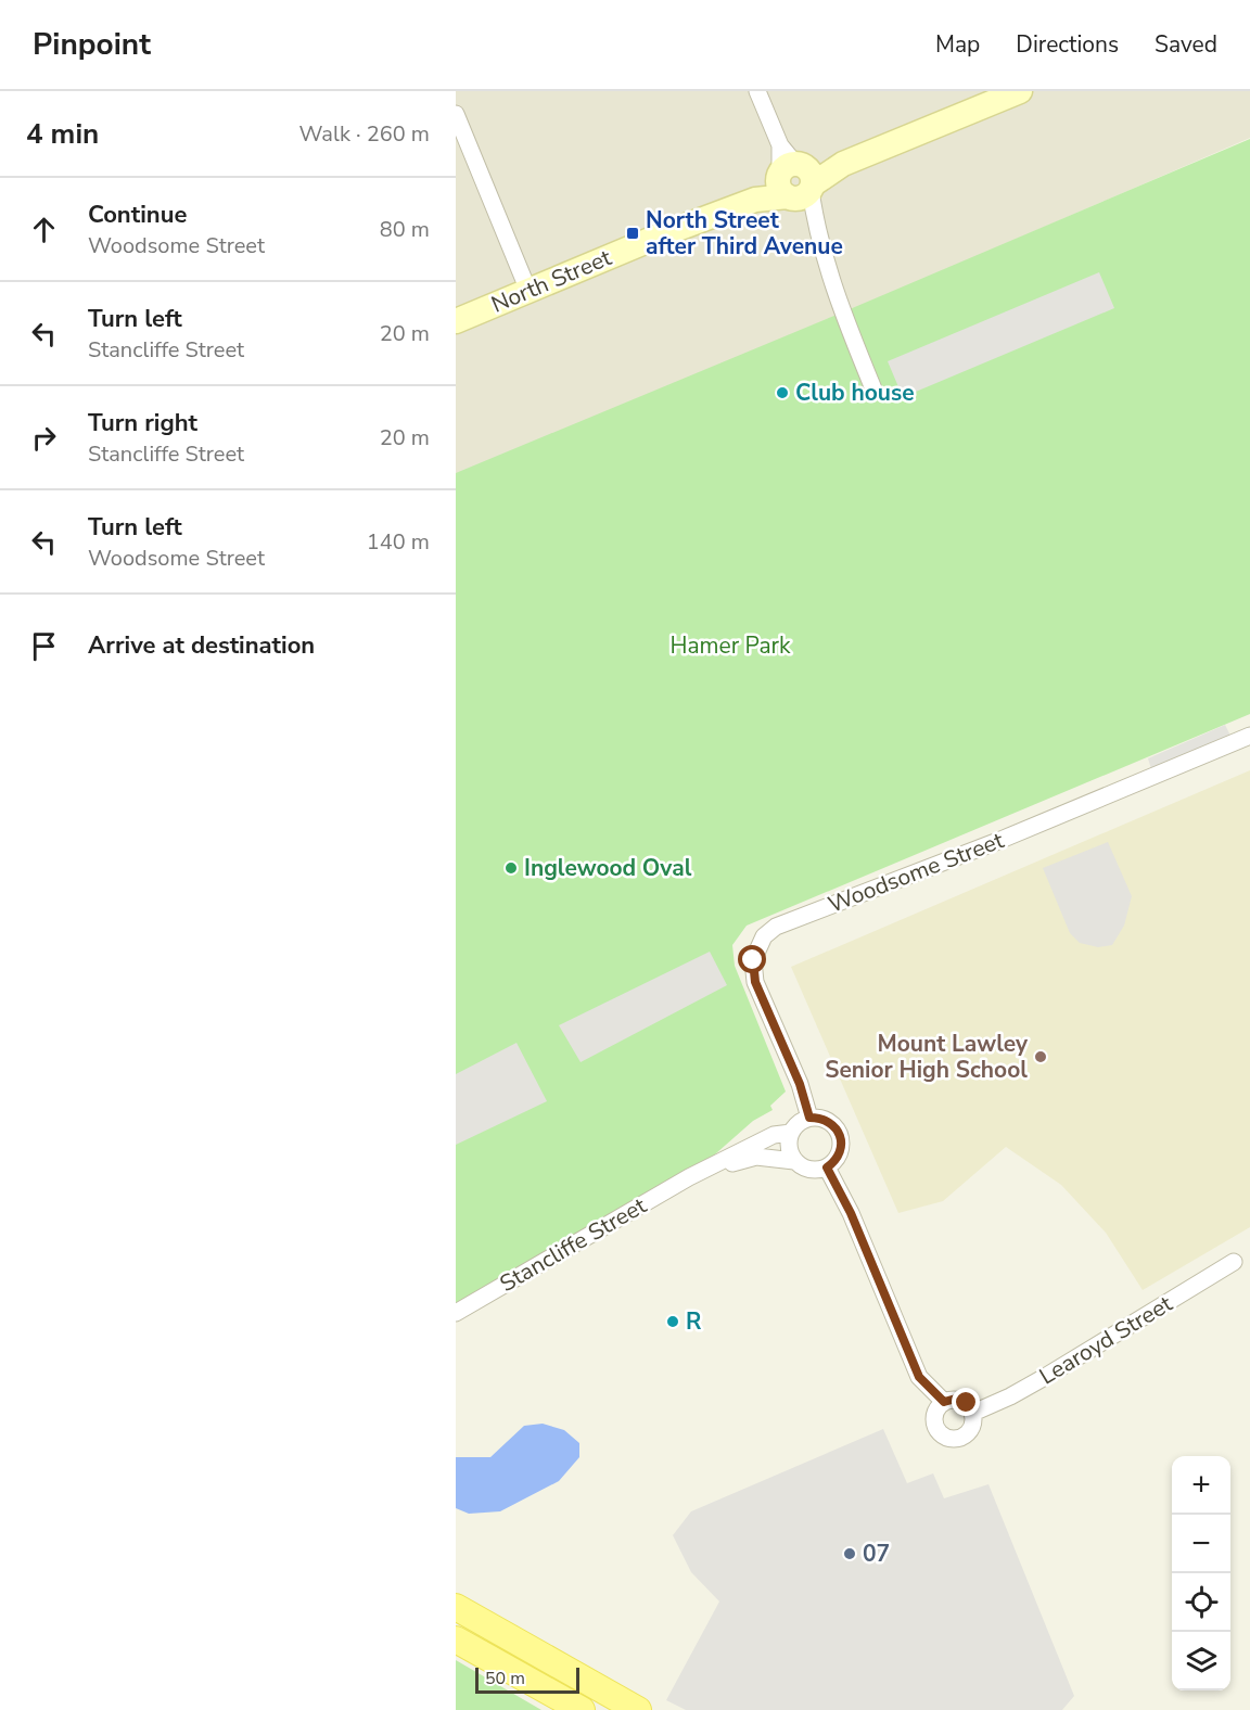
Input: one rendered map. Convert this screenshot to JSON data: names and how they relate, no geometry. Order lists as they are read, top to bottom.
{
  "streets": {
    "main road": ["North Street"],
    "street": ["Woodsome Street", "Stancliffe Street", "Learoyd Street"]
  },
  "crossings": [
    ["Woodsome Street", "Stancliffe Street"]
  ],
  "parks": ["Hamer Park"],
  "places": {
    "transit": ["North Street after Third Avenue"],
    "other": [
      "Club house",
      "Inglewood Oval",
      "Mount Lawley Senior High School",
      "R",
      "07"
    ]
  },
  "scale_bar": "50 m",
  "page": {
    "header": "Pinpoint",
    "nav": ["Map", "Directions", "Saved"],
    "heading": ["4 min", "Walk · 260 m"],
    "list": [
      ["Continue", "Woodsome Street", "80 m"],
      ["Turn left", "Stancliffe Street", "20 m"],
      ["Turn right", "Stancliffe Street", "20 m"],
      ["Turn left", "Woodsome Street", "140 m"],
      "Arrive at destination"
    ],
    "map_buttons": ["+", "−"],
    "scale": "50 m"
  }
}
